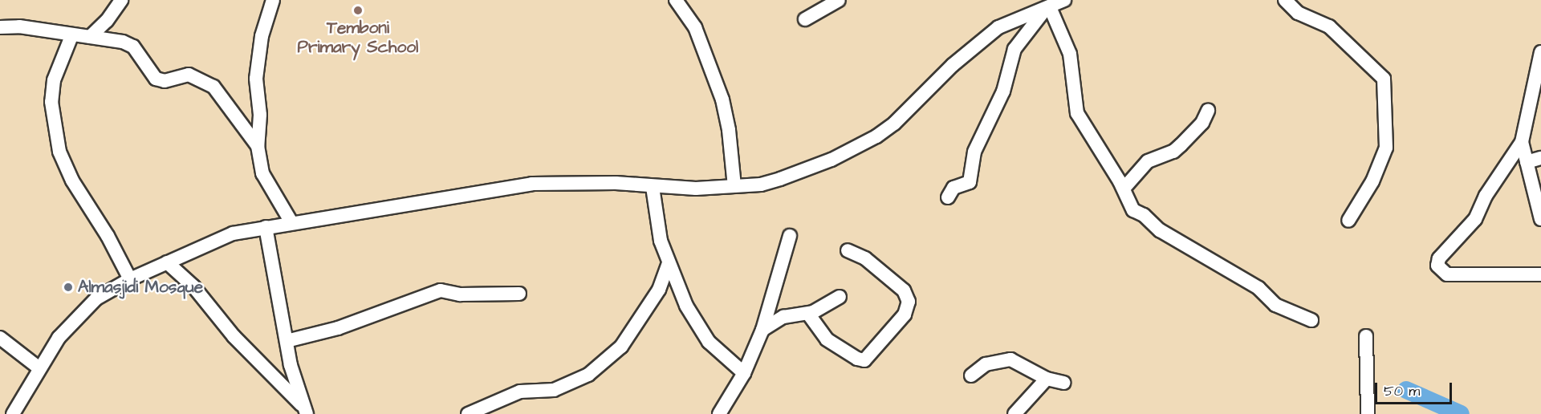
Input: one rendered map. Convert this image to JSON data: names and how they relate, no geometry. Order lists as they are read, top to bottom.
{
  "places": ["Temboni Primary School", "Almasjidi Mosque"],
  "scale_bar": "50 m"
}
